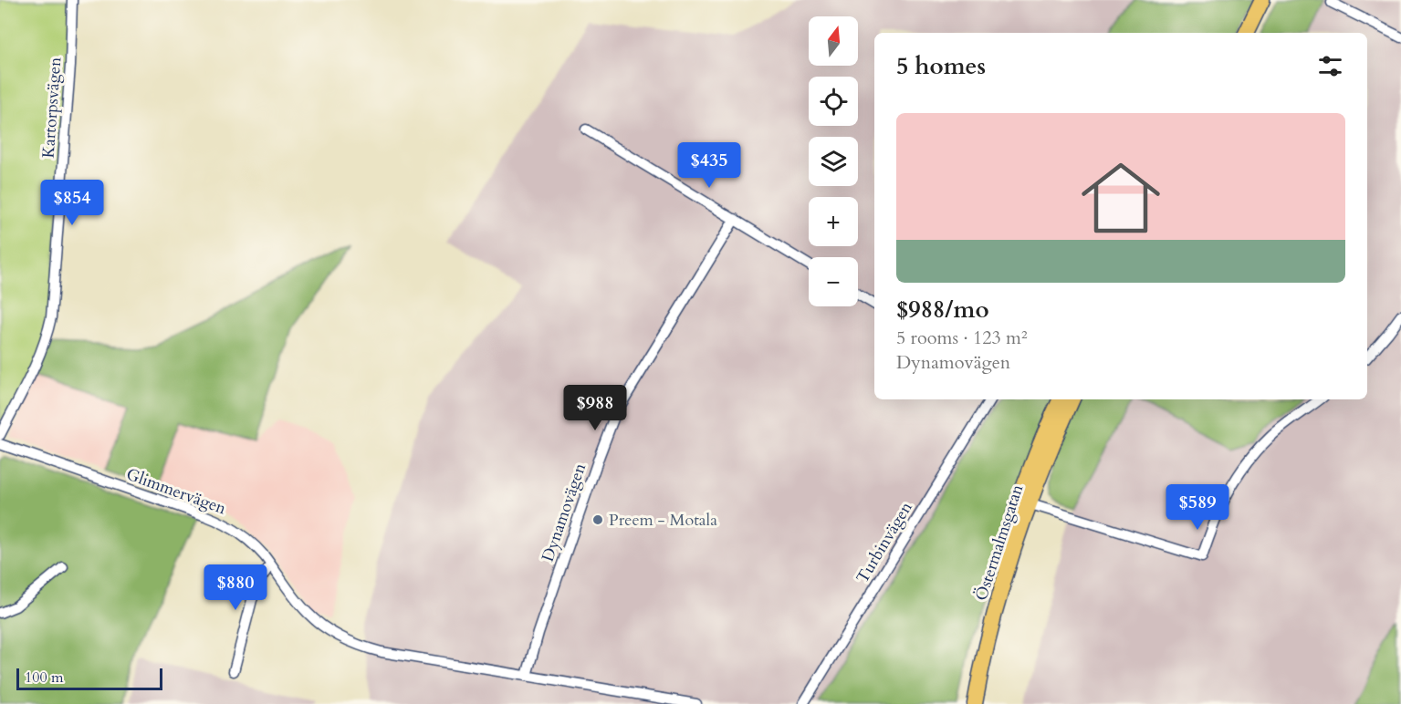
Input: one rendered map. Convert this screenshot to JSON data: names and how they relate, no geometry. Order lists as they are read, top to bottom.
{
  "streets": {
    "main road": ["Östermalmsgatan"],
    "street": [
      "Kartorpsvägen",
      "Glimmervägen",
      "Dynamovägen",
      "Turbinvägen"
    ]
  },
  "crossings": [
    ["Glimmervägen", "Dynamovägen"]
  ],
  "places": ["Preem - Motala"],
  "scale_bar": "100 m",
  "north": "top",
  "page": {
    "map_buttons": ["+", "−"],
    "heading": "5 homes",
    "list": [
      {
        "name": "$988/mo",
        "note": "5 rooms · 123 m² · Dynamovägen"
      }
    ],
    "price": [
      "$435",
      "$854",
      "$988",
      "$589",
      "$880"
    ],
    "scale": "100 m"
  }
}
